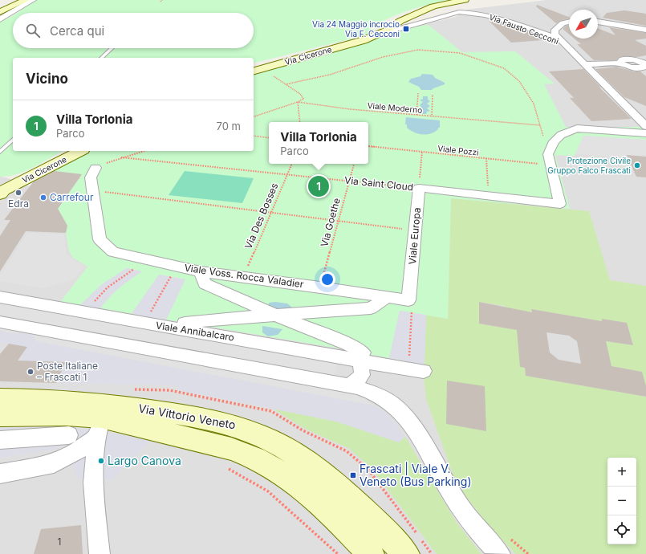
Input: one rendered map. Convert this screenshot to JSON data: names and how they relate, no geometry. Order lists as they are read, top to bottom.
{
  "streets": {
    "main road": ["Via Cicerone", "Via Vittorio Veneto"],
    "street": [
      "Via Fausto Cecconi",
      "Via Saint Cloud",
      "Viale Europa",
      "Viale Voss. Rocca Valadier",
      "Viale Annibalcaro"
    ],
    "path": [
      "Viale Moderno",
      "Viale Pozzi",
      "Via Des Bosses",
      "Via Goethe"
    ]
  },
  "crossings": [
    ["Via Fausto Cecconi", "Via Cicerone"],
    ["Viale Pozzi", "Via Saint Cloud"],
    ["Via Saint Cloud", "Via Des Bosses"],
    ["Via Saint Cloud", "Via Goethe"],
    ["Via Saint Cloud", "Viale Europa"],
    ["Via Des Bosses", "Viale Voss. Rocca Valadier"],
    ["Via Goethe", "Viale Voss. Rocca Valadier"],
    ["Viale Europa", "Viale Voss. Rocca Valadier"]
  ],
  "places": {
    "transit": ["Via 24 Maggio incrocio Via F. Cecconi", "Frascati | Viale V. Veneto (Bus Parking)"],
    "other": [
      "Protezione Civile Gruppo Falco Frascati",
      "Edra",
      "Carrefour",
      "Poste Italiane – Frascati 1",
      "Largo Canova"
    ]
  },
  "house_numbers": ["1"],
  "north": "bottom left",
  "page": {
    "search": "Cerca qui",
    "heading": "Vicino",
    "list": [
      {
        "mark": "1",
        "name": "Villa Torlonia",
        "note": "Parco",
        "value": "70 m"
      }
    ],
    "popup": ["Villa Torlonia", "Parco"],
    "pins": "1",
    "map_buttons": ["+", "−"]
  }
}
